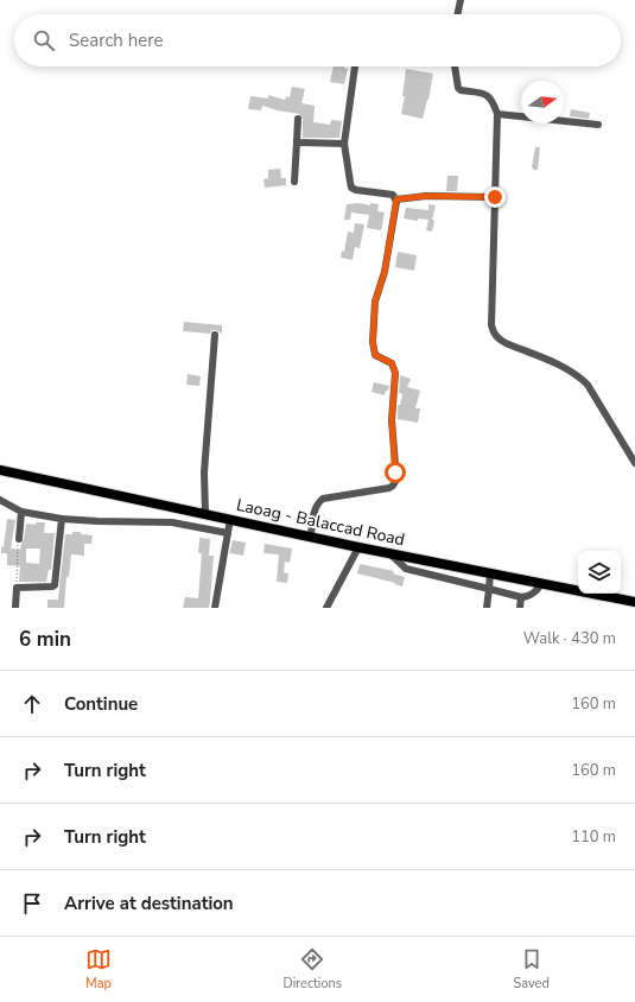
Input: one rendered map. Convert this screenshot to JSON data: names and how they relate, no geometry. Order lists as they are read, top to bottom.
{
  "streets": {
    "main road": ["Laoag - Balaccad Road"]
  },
  "north": "right",
  "page": {
    "search": "Search here",
    "heading": ["6 min", "Walk · 430 m"],
    "list": [
      ["Continue", "160 m"],
      ["Turn right", "160 m"],
      ["Turn right", "110 m"],
      "Arrive at destination"
    ],
    "nav": ["Map", "Directions", "Saved"]
  }
}
